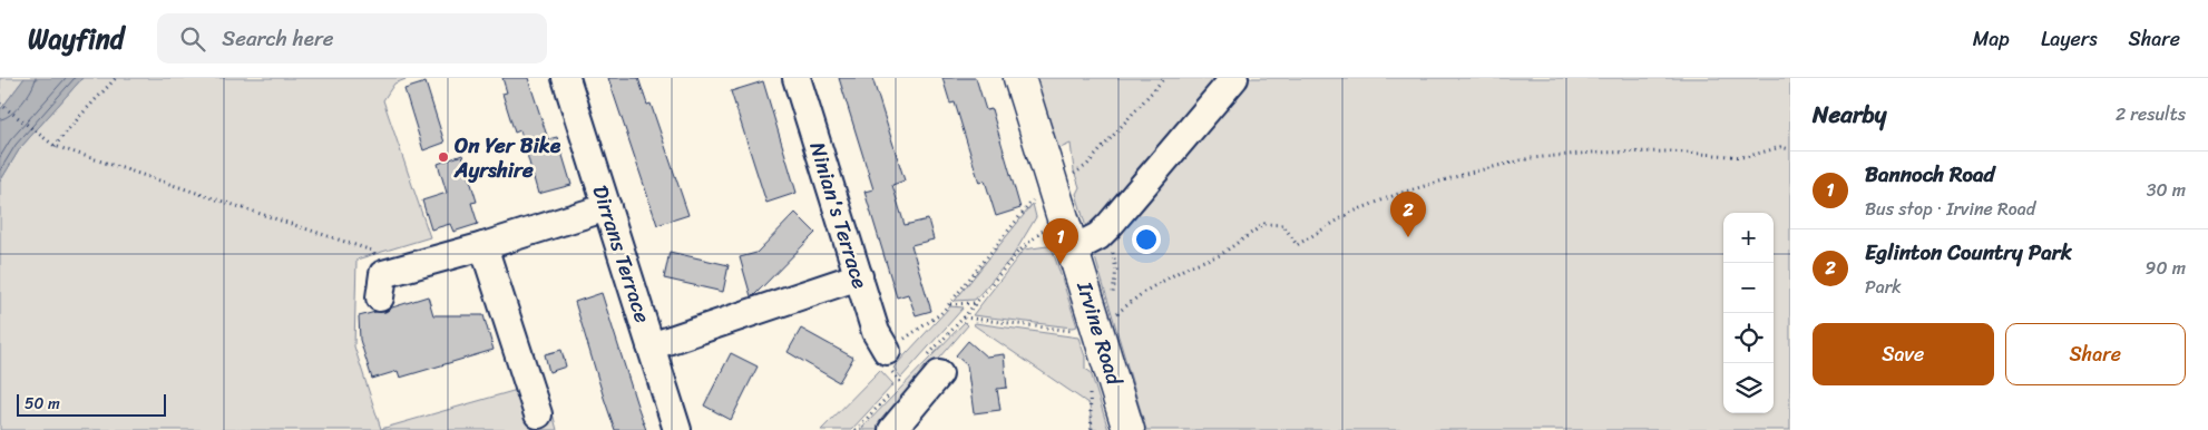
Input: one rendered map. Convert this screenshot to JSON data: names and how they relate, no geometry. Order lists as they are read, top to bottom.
{
  "streets": {
    "main road": ["Irvine Road"],
    "street": ["Ninian's Terrace", "Dirrans Terrace"]
  },
  "places": ["On Yer Bike Ayrshire"],
  "scale_bar": "50 m",
  "page": {
    "header": "Wayfind",
    "search": "Search here",
    "nav": ["Map", "Layers", "Share"],
    "heading": ["Nearby", "2 results"],
    "list": [
      {
        "mark": "1",
        "name": "Bannoch Road",
        "note": "Bus stop · Irvine Road",
        "value": "30 m"
      },
      {
        "mark": "2",
        "name": "Eglinton Country Park",
        "note": "Park",
        "value": "90 m"
      }
    ],
    "pins": ["2", "1"],
    "map_buttons": ["+", "−"],
    "buttons": ["Save", "Share"],
    "scale": "50 m"
  }
}
